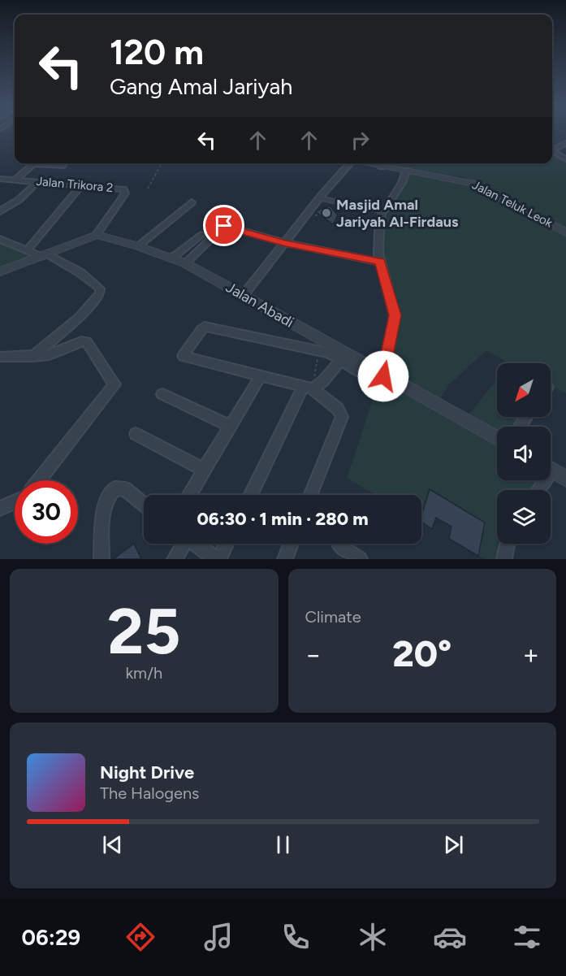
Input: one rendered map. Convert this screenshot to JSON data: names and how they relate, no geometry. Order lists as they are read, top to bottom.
{
  "streets": {
    "street": ["Jalan Trikora 2", "Jalan Teluk Leok", "Jalan Abadi"]
  },
  "crossings": [
    ["Jalan Trikora 2", "Jalan Abadi"]
  ],
  "places": ["Masjid Amal Jariyah Al-Firdaus"],
  "north": "bottom left",
  "page": {
    "turn": ["120 m", "Gang Amal Jariyah"],
    "limit": "30",
    "trip": "06:30 · 1 min · 280 m",
    "tile": [
      ["25", "km/h"],
      "Climate"
    ],
    "heat": ["−", "20°", "+"],
    "song": ["Night Drive", "The Halogens"],
    "tabs": "06:29"
  }
}
